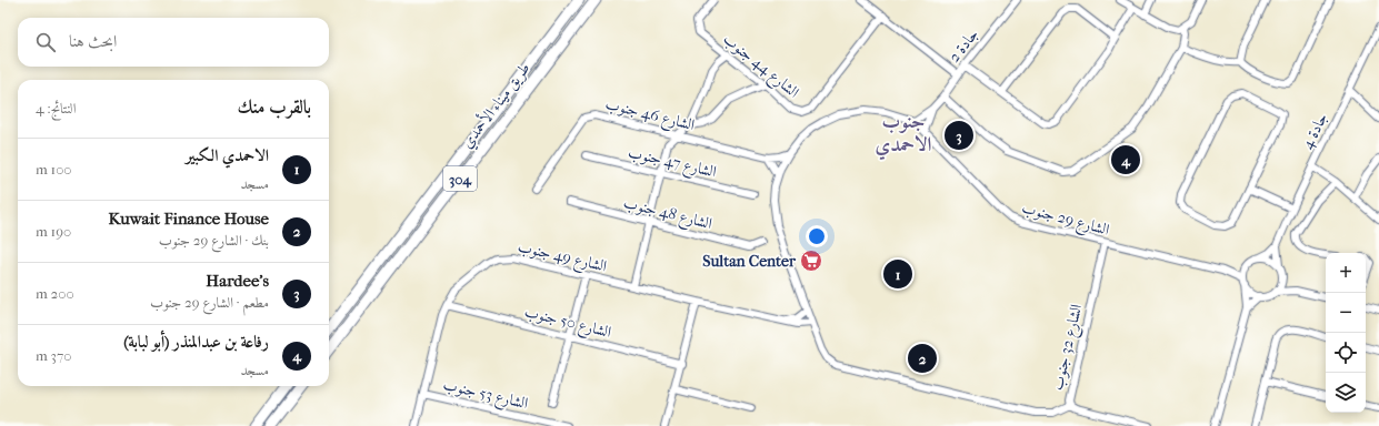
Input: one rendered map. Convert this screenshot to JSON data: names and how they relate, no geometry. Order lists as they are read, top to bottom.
{
  "streets": {
    "main road": ["طريق ميناء الأحمدي", "304"],
    "street": [
      "جادة 2",
      "الشارع 44 جنوب",
      "الشارع 46 جنوب",
      "جادة 4",
      "الشارع 47 جنوب",
      "الشارع 48 جنوب",
      "الشارع 29 جنوب",
      "الشارع 49 جنوب",
      "الشارع 50 جنوب",
      "الشارع 32 جنوب",
      "الشارع 53 جنوب"
    ]
  },
  "crossings": [
    ["جادة 2", "الشارع 29 جنوب"],
    ["الشارع 46 جنوب", "الشارع 29 جنوب"],
    ["جادة 4", "الشارع 29 جنوب"],
    ["الشارع 29 جنوب", "الشارع 49 جنوب"],
    ["الشارع 29 جنوب", "الشارع 32 جنوب"],
    ["الشارع 49 جنوب", "الشارع 50 جنوب"],
    ["الشارع 49 جنوب", "الشارع 53 جنوب"]
  ],
  "districts": ["جنوب الاحمدي"],
  "places": {
    "supermarket": ["Sultan Center"]
  },
  "page": {
    "search": "ابحث هنا",
    "heading": ["بالقرب منك", "النتائج: 4"],
    "pins": [
      "3",
      "4",
      "1",
      "2"
    ],
    "list": [
      {
        "mark": "1",
        "name": "الاحمدي الكبير",
        "note": "مسجد",
        "value": "100 m"
      },
      {
        "mark": "2",
        "name": "Kuwait Finance House",
        "note": "بنك · الشارع 29 جنوب",
        "value": "190 m"
      },
      {
        "mark": "3",
        "name": "Hardee's",
        "note": "مطعم · الشارع 29 جنوب",
        "value": "200 m"
      },
      {
        "mark": "4",
        "name": "رفاعة بن عبدالمنذر (أبو لبابة)",
        "note": "مسجد",
        "value": "370 m"
      }
    ],
    "map_buttons": ["+", "−"]
  }
}
